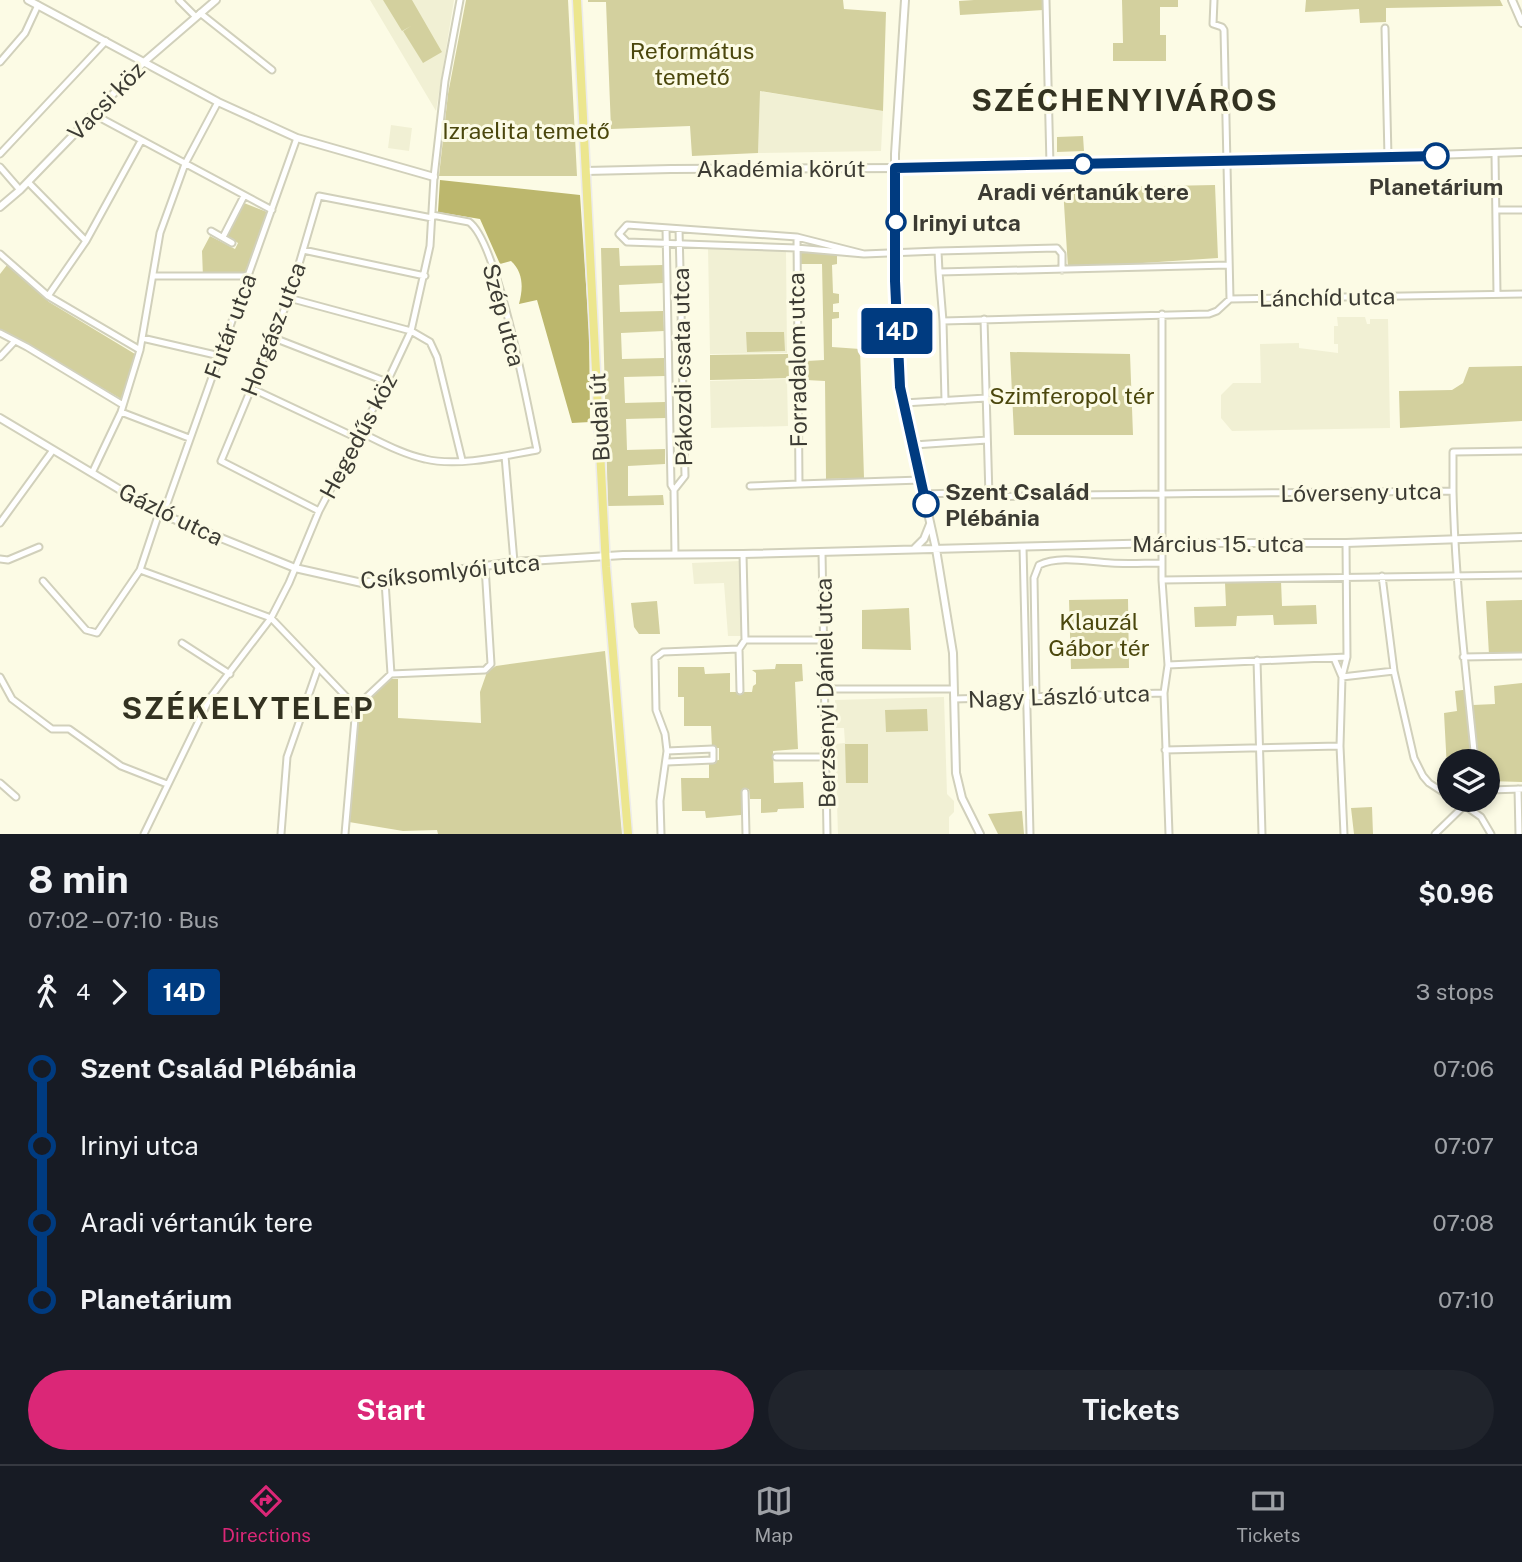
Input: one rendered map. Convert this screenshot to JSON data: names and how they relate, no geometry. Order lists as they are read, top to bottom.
{
  "streets": {
    "main road": ["Budai út"],
    "street": [
      "Vacsi köz",
      "Akadémia körút",
      "Lánchíd utca",
      "Szép utca",
      "Futár utca",
      "Horgász utca",
      "Forradalom utca",
      "Pákozdi csata utca",
      "Hegedűs köz",
      "Lóverseny utca",
      "Gázló utca",
      "Március 15. utca",
      "Csíksomlyói utca",
      "Berzsenyi Dániel utca",
      "Nagy László utca"
    ]
  },
  "crossings": [
    ["Akadémia körút", "Budai út"],
    ["Szép utca", "Horgász utca"],
    ["Szép utca", "Hegedűs köz"],
    ["Futár utca", "Gázló utca"],
    ["Horgász utca", "Hegedűs köz"],
    ["Budai út", "Március 15. utca"],
    ["Budai út", "Csíksomlyói utca"],
    ["Hegedűs köz", "Gázló utca"],
    ["Hegedűs köz", "Csíksomlyói utca"],
    ["Gázló utca", "Csíksomlyói utca"],
    ["Március 15. utca", "Csíksomlyói utca"],
    ["Március 15. utca", "Berzsenyi Dániel utca"]
  ],
  "districts": ["SZÉCHENYIVÁROS", "SZÉKELYTELEP"],
  "parks": [
    "Református temető",
    "Izraelita temető",
    "Szimferopol tér",
    "Klauzál Gábor tér"
  ],
  "places": [
    "Planetárium",
    "Aradi vértanúk tere",
    "Irinyi utca",
    "Szent Család Plébánia"
  ],
  "lines": ["bus line 14D"],
  "page": {
    "on_map": "14D",
    "heading": ["8 min", "07:02 – 07:10 · Bus", "$0.96"],
    "legs": ["4", "14D", "3 stops"],
    "list": [
      {
        "name": "Szent Család Plébánia",
        "value": "07:06"
      },
      {
        "name": "Irinyi utca",
        "value": "07:07"
      },
      {
        "name": "Aradi vértanúk tere",
        "value": "07:08"
      },
      {
        "name": "Planetárium",
        "value": "07:10"
      }
    ],
    "buttons": ["Start", "Tickets"],
    "tabs": ["Directions", "Map", "Tickets"]
  }
}
